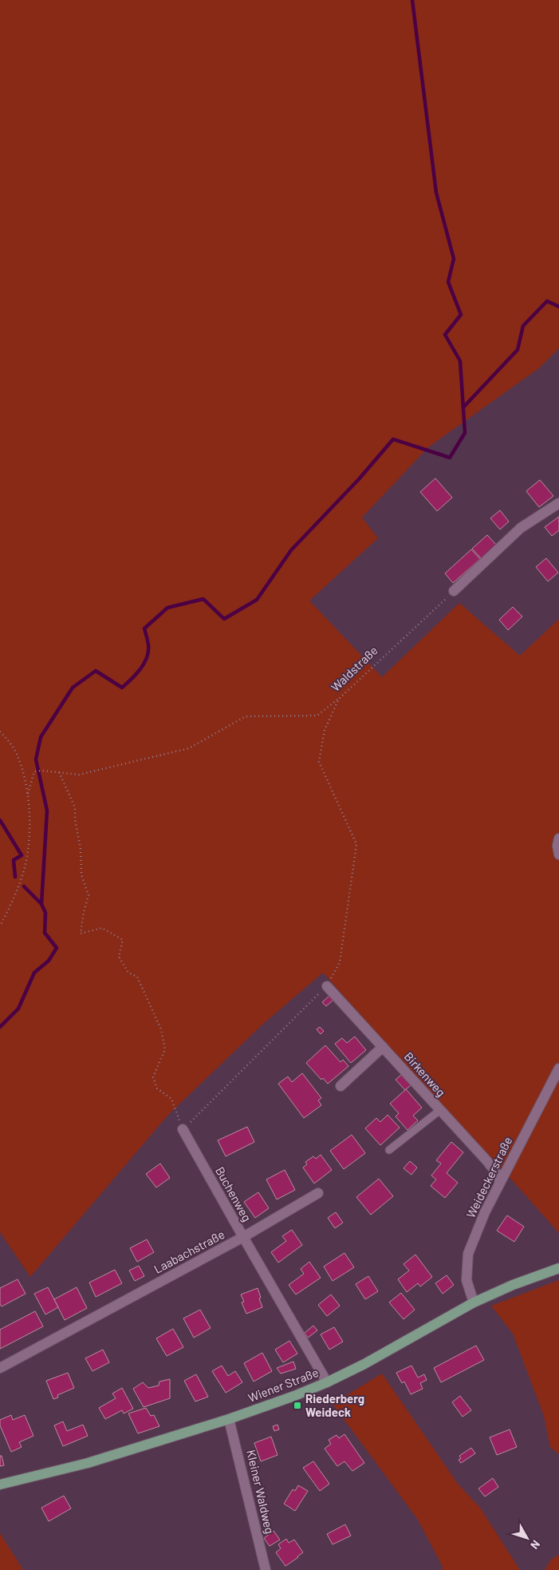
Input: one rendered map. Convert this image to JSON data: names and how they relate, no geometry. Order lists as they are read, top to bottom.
{
  "streets": {
    "main road": ["Wiener Straße"],
    "street": [
      "Birkenweg",
      "Weideckerstraße",
      "Buchenweg",
      "Laabachstraße",
      "Kleiner Waldweg"
    ],
    "path": ["Waldstraße"]
  },
  "crossings": [
    ["Waldstraße", "Birkenweg"],
    ["Waldstraße", "Buchenweg"],
    ["Birkenweg", "Weideckerstraße"],
    ["Weideckerstraße", "Wiener Straße"],
    ["Buchenweg", "Laabachstraße"],
    ["Laabachstraße", "Wiener Straße"],
    ["Wiener Straße", "Kleiner Waldweg"]
  ],
  "places": {
    "transit": ["Riederberg Weideck"]
  },
  "north": "bottom right"
}
